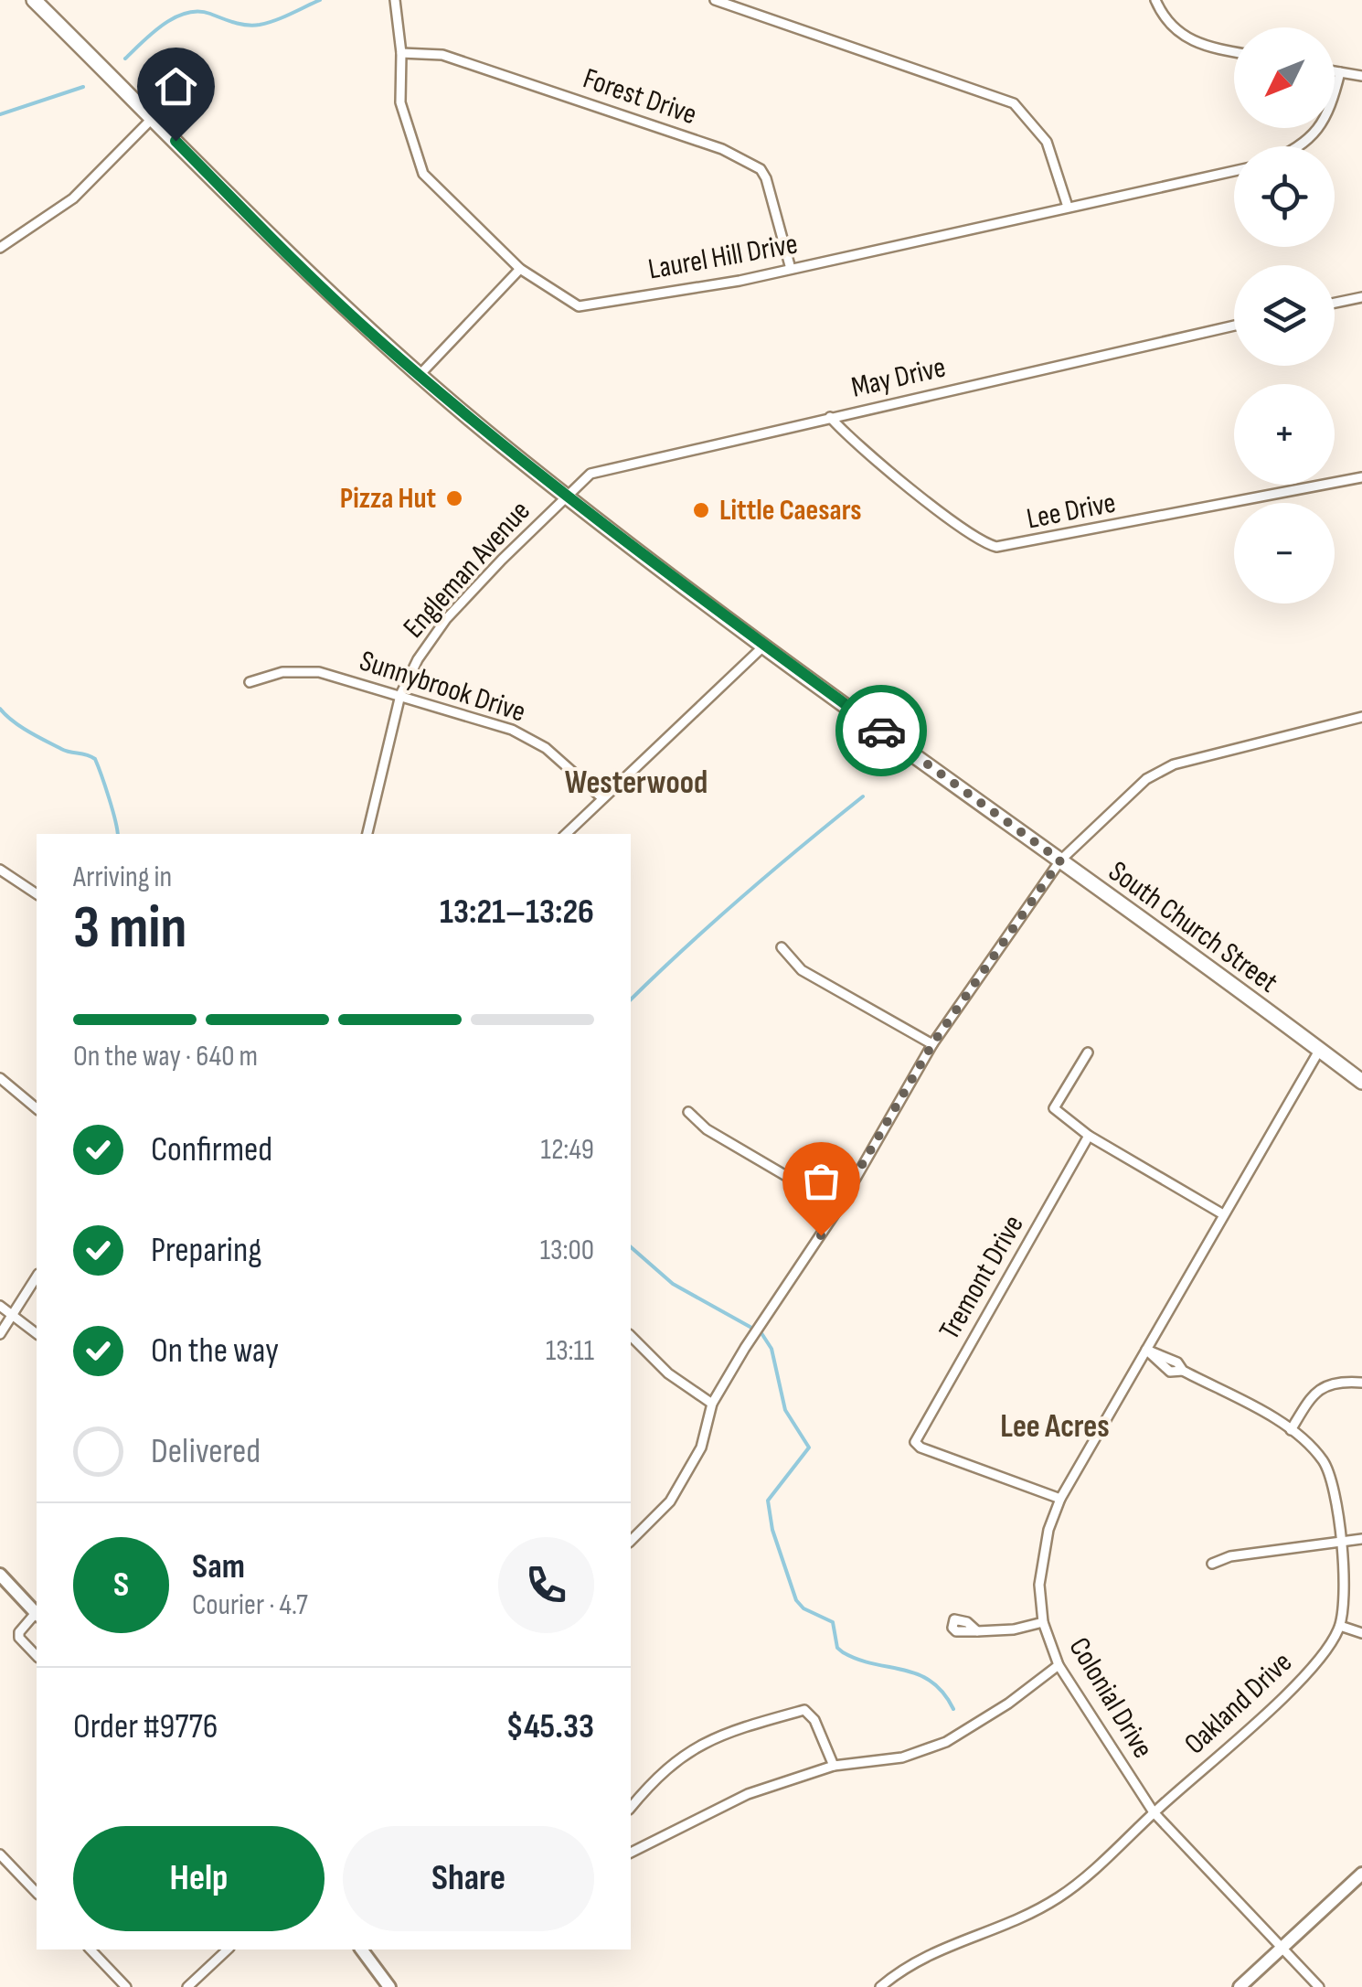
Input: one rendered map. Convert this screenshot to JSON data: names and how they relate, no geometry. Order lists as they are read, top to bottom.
{
  "streets": {
    "main road": ["South Church Street"],
    "street": [
      "Forest Drive",
      "Laurel Hill Drive",
      "May Drive",
      "Lee Drive",
      "Engleman Avenue",
      "Sunnybrook Drive",
      "Tremont Drive",
      "Colonial Drive",
      "Oakland Drive"
    ]
  },
  "crossings": [
    ["Forest Drive", "Laurel Hill Drive"],
    ["May Drive", "Lee Drive"],
    ["May Drive", "Engleman Avenue"],
    ["May Drive", "South Church Street"],
    ["Engleman Avenue", "Sunnybrook Drive"],
    ["Engleman Avenue", "South Church Street"],
    ["South Church Street", "Colonial Drive"],
    ["Tremont Drive", "Colonial Drive"],
    ["Colonial Drive", "Oakland Drive"]
  ],
  "districts": ["Westerwood", "Lee Acres"],
  "places": ["Pizza Hut", "Little Caesars"],
  "north": "bottom left",
  "page": {
    "map_buttons": ["+", "−"],
    "heading": ["3 min", "Arriving in", "13:21–13:26"],
    "panel": [
      "Sam",
      "Courier · 4.7",
      "Order #9776",
      "$45.33"
    ],
    "bar": "On the way · 640 m",
    "list": [
      ["Confirmed", "12:49"],
      ["Preparing", "13:00"],
      ["On the way", "13:11"],
      "Delivered"
    ],
    "round": "S",
    "buttons": ["Help", "Share"]
  }
}
